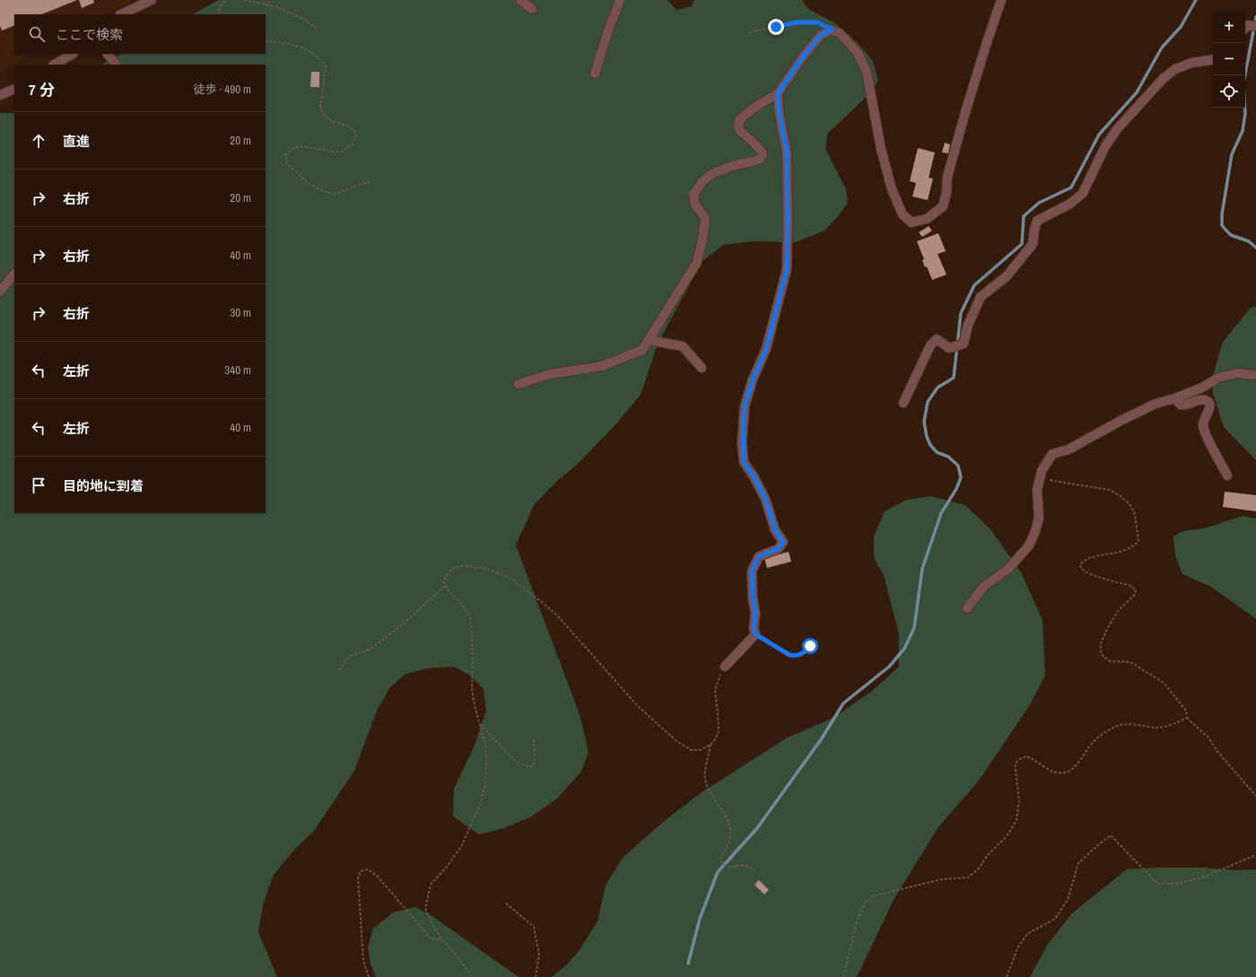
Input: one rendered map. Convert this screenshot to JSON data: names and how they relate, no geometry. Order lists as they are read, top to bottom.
{
  "page": {
    "map_buttons": ["+", "−"],
    "search": "ここで検索",
    "heading": ["7 分", "徒歩 · 490 m"],
    "list": [
      ["直進", "20 m"],
      ["右折", "20 m"],
      ["右折", "40 m"],
      ["右折", "30 m"],
      ["左折", "340 m"],
      ["左折", "40 m"],
      "目的地に到着"
    ]
  }
}
